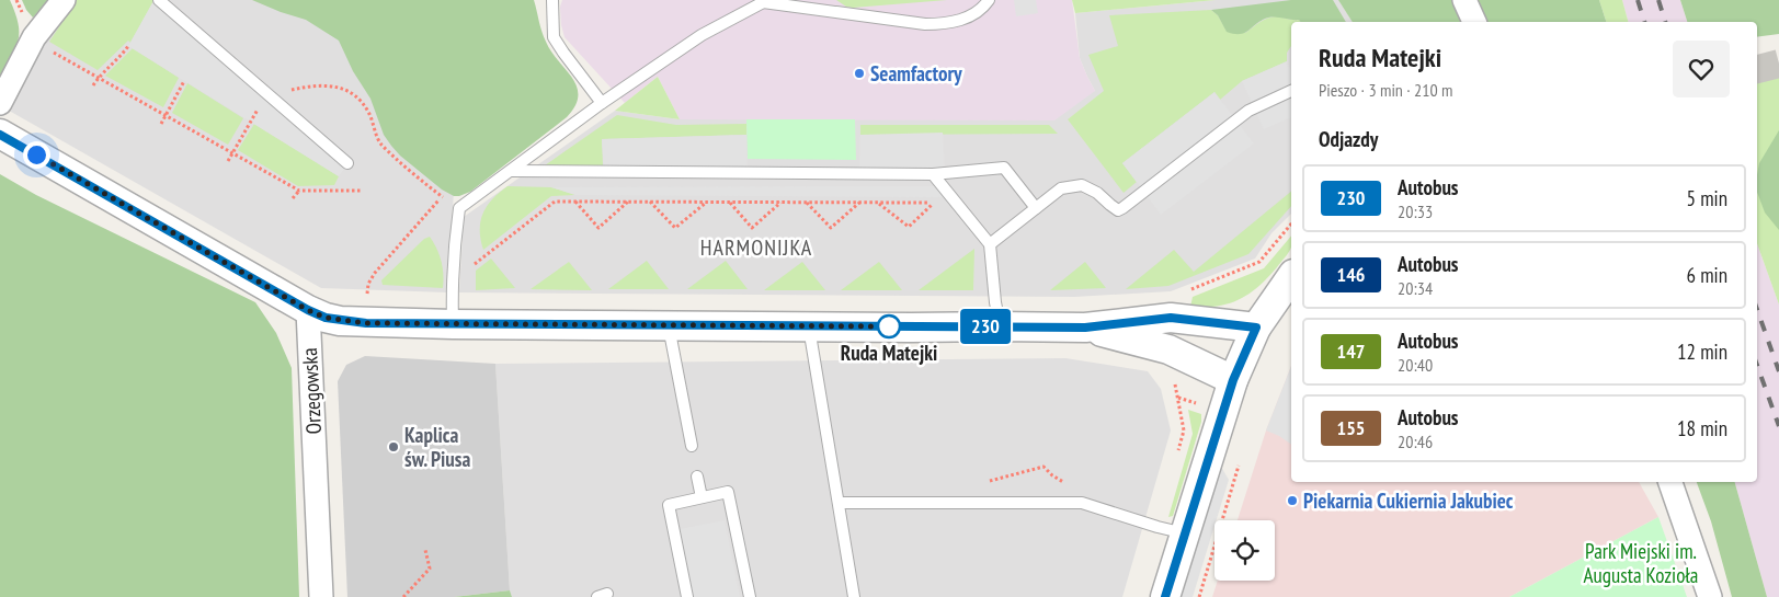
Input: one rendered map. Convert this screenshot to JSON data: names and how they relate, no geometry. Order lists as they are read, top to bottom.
{
  "streets": {
    "street": ["Orzegowska"]
  },
  "districts": ["HARMONIJKA"],
  "parks": ["Park Miejski im. Augusta Kozioła"],
  "places": [
    "Seamfactory",
    "Ruda Matejki",
    "Kaplica św. Piusa",
    "Piekarnia Cukiernia Jakubiec"
  ],
  "lines": ["bus line 230"],
  "page": {
    "on_map": "230",
    "heading": [
      ["Ruda Matejki", "Pieszo · 3 min · 210 m"],
      "Odjazdy"
    ],
    "list": [
      {
        "mark": "230",
        "name": "Autobus",
        "note": "20:33",
        "value": "5 min"
      },
      {
        "mark": "146",
        "name": "Autobus",
        "note": "20:34",
        "value": "6 min"
      },
      {
        "mark": "147",
        "name": "Autobus",
        "note": "20:40",
        "value": "12 min"
      },
      {
        "mark": "155",
        "name": "Autobus",
        "note": "20:46",
        "value": "18 min"
      }
    ]
  }
}
